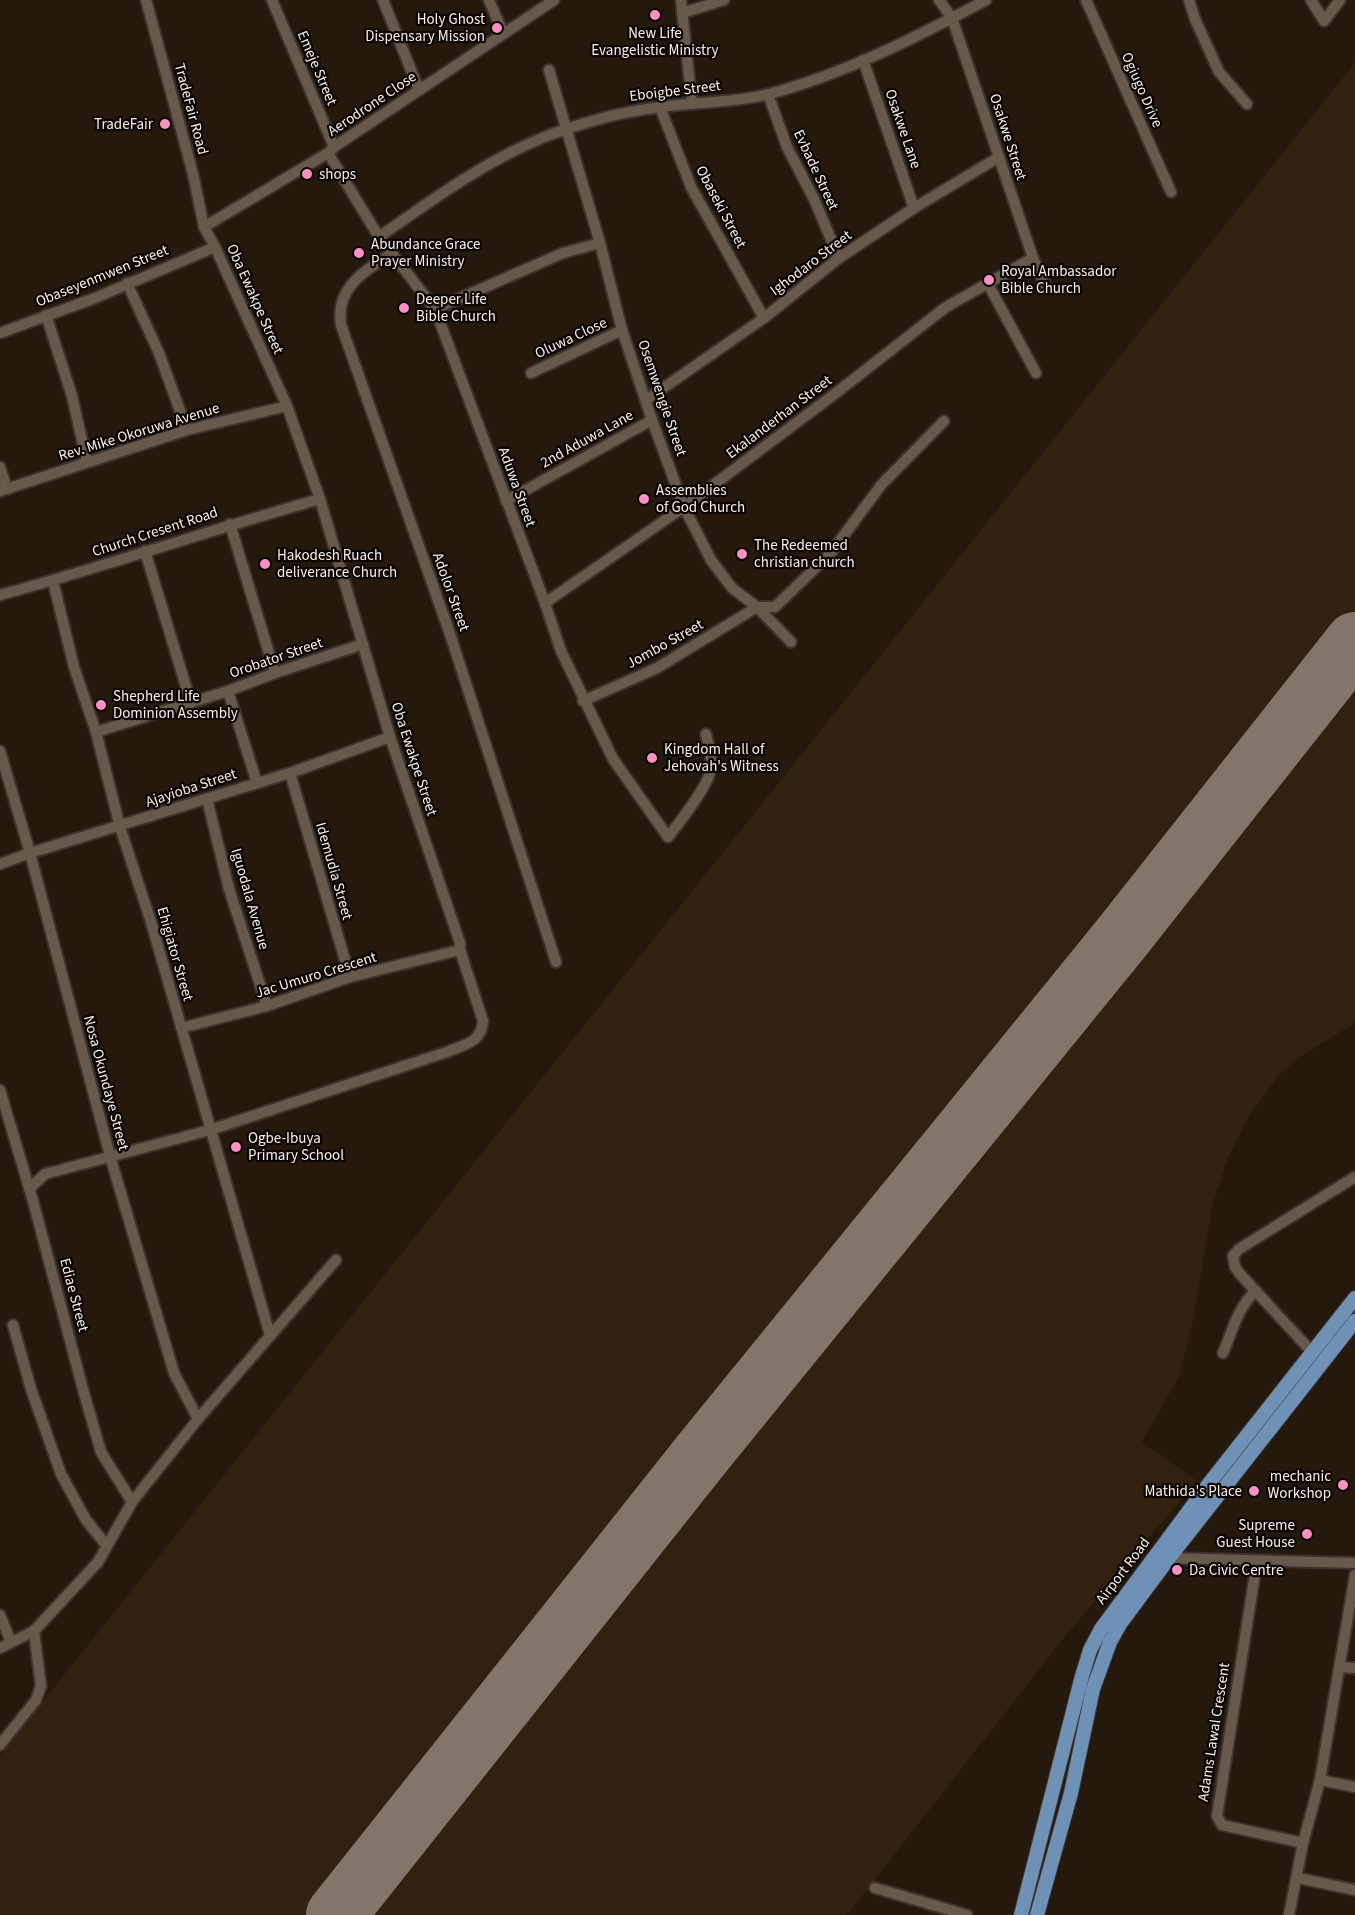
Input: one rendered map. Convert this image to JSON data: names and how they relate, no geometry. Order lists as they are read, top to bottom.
{
  "streets": {
    "main road": ["Airport Road"],
    "street": [
      "Emeje Street",
      "Ogiugo Drive",
      "Eboigbe Street",
      "Aerodrone Close",
      "TradeFair Road",
      "Osakwe Lane",
      "Osakwe Street",
      "Evbade Street",
      "Obaseki Street",
      "Ighodaro Street",
      "Obaseyenmwen Street",
      "Oba Ewakpe Street",
      "Oluwa Close",
      "Osemwengie Street",
      "Ekalanderhan Street",
      "Rev. Mike Okoruwa Avenue",
      "2nd Aduwa Lane",
      "Aduwa Street",
      "Church Cresent Road",
      "Adolor Street",
      "Jombo Street",
      "Orobator Street",
      "Ajayioba Street",
      "Idemudia Street",
      "Iguodala Avenue",
      "Ehigiator Street",
      "Jac Umuro Crescent",
      "Nosa Okundaye Street",
      "Ediae Street",
      "Adams Lawal Crescent"
    ]
  },
  "crossings": [
    ["Emeje Street", "Aerodrone Close"],
    ["Emeje Street", "Aduwa Street"],
    ["Eboigbe Street", "Osakwe Lane"],
    ["Eboigbe Street", "Osakwe Street"],
    ["Eboigbe Street", "Evbade Street"],
    ["Eboigbe Street", "Obaseki Street"],
    ["Eboigbe Street", "Osemwengie Street"],
    ["Eboigbe Street", "Aduwa Street"],
    ["Aerodrone Close", "TradeFair Road"],
    ["Aerodrone Close", "Oba Ewakpe Street"],
    ["Aerodrone Close", "Aduwa Street"],
    ["TradeFair Road", "Oba Ewakpe Street"],
    ["Osakwe Lane", "Ighodaro Street"],
    ["Osakwe Street", "Ighodaro Street"],
    ["Osakwe Street", "Ekalanderhan Street"],
    ["Evbade Street", "Ighodaro Street"],
    ["Obaseki Street", "Ighodaro Street"],
    ["Ighodaro Street", "Osemwengie Street"],
    ["Obaseyenmwen Street", "Oba Ewakpe Street"],
    ["Oba Ewakpe Street", "Rev. Mike Okoruwa Avenue"],
    ["Oba Ewakpe Street", "Church Cresent Road"],
    ["Oba Ewakpe Street", "Orobator Street"],
    ["Oba Ewakpe Street", "Ajayioba Street"],
    ["Oba Ewakpe Street", "Ehigiator Street"],
    ["Oba Ewakpe Street", "Jac Umuro Crescent"],
    ["Oluwa Close", "Osemwengie Street"],
    ["Osemwengie Street", "Ekalanderhan Street"],
    ["Osemwengie Street", "2nd Aduwa Lane"],
    ["Osemwengie Street", "Jombo Street"],
    ["Ekalanderhan Street", "Aduwa Street"],
    ["2nd Aduwa Lane", "Aduwa Street"],
    ["Aduwa Street", "Adolor Street"],
    ["Aduwa Street", "Jombo Street"],
    ["Church Cresent Road", "Ehigiator Street"],
    ["Orobator Street", "Ehigiator Street"],
    ["Ajayioba Street", "Idemudia Street"],
    ["Ajayioba Street", "Iguodala Avenue"],
    ["Ajayioba Street", "Ehigiator Street"],
    ["Ajayioba Street", "Nosa Okundaye Street"],
    ["Idemudia Street", "Jac Umuro Crescent"],
    ["Iguodala Avenue", "Jac Umuro Crescent"],
    ["Ehigiator Street", "Jac Umuro Crescent"]
  ],
  "places": [
    "New Life Evangelistic Ministry",
    "Holy Ghost Dispensary Mission",
    "TradeFair",
    "shops",
    "Abundance Grace Prayer Ministry",
    "Royal Ambassador Bible Church",
    "Deeper Life Bible Church",
    "Assemblies of God Church",
    "The Redeemed christian church",
    "Hakodesh Ruach deliverance Church",
    "Shepherd Life Dominion Assembly",
    "Kingdom Hall of Jehovah's Witness",
    "Ogbe-Ibuya Primary School",
    "mechanic Workshop",
    "Mathida's Place",
    "Supreme Guest House",
    "Da Civic Centre"
  ]
}
